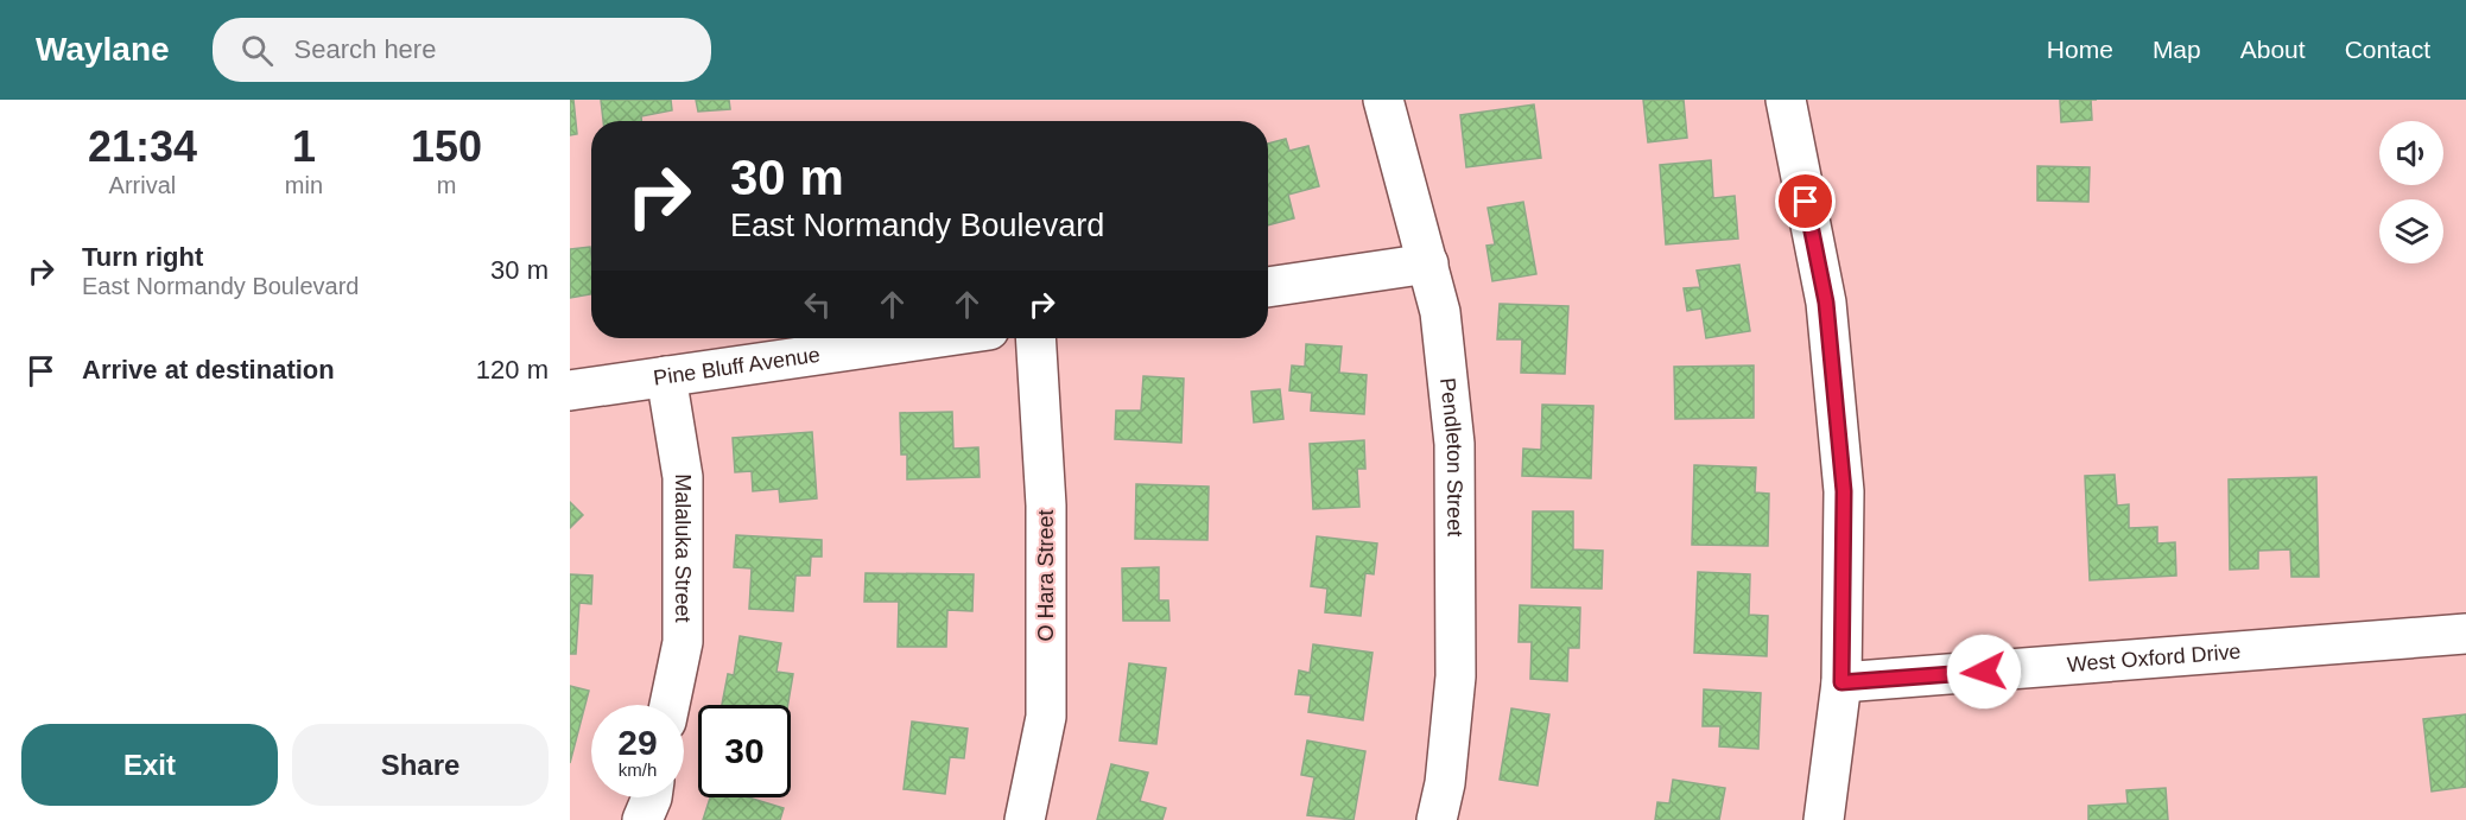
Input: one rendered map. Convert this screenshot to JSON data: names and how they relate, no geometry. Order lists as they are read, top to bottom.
{
  "streets": {
    "street": [
      "Pine Bluff Avenue",
      "Pendleton Street",
      "Malaluka Street",
      "O Hara Street",
      "West Oxford Drive"
    ]
  },
  "crossings": [
    ["Pine Bluff Avenue", "Malaluka Street"]
  ],
  "page": {
    "header": "Waylane",
    "search": "Search here",
    "nav": [
      "Home",
      "Map",
      "About",
      "Contact"
    ],
    "eta": [
      "21:34",
      "Arrival",
      "1",
      "min",
      "150",
      "m"
    ],
    "turn": ["30 m", "East Normandy Boulevard"],
    "list": [
      {
        "name": "Turn right",
        "note": "East Normandy Boulevard",
        "value": "30 m"
      },
      {
        "name": "Arrive at destination",
        "value": "120 m"
      }
    ],
    "speed": "29 km/h",
    "limit": "30",
    "buttons": ["Exit", "Share"]
  }
}
